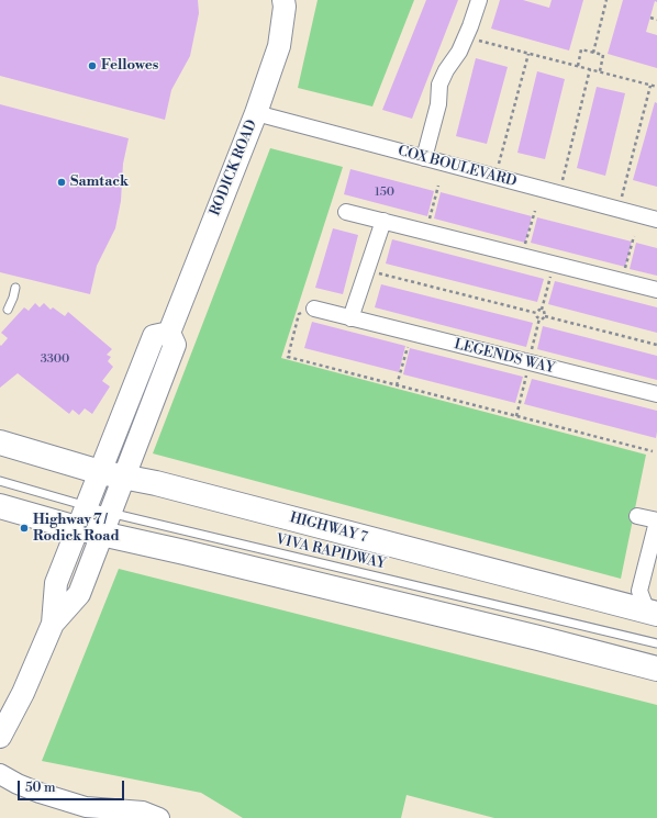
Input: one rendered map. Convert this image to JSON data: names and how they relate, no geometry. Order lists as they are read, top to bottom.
{
  "streets": {
    "main road": ["RODICK ROAD", "HIGHWAY 7"],
    "street": ["COX BOULEVARD", "LEGENDS WAY"],
    "lane": ["VIVA RAPIDWAY"]
  },
  "crossings": [
    ["COX BOULEVARD", "RODICK ROAD"],
    ["RODICK ROAD", "HIGHWAY 7"],
    ["RODICK ROAD", "VIVA RAPIDWAY"]
  ],
  "places": ["Fellowes", "Samtack", "Highway 7 / Rodick Road"],
  "house_numbers": ["150", "3300"],
  "scale_bar": "50 m"
}
